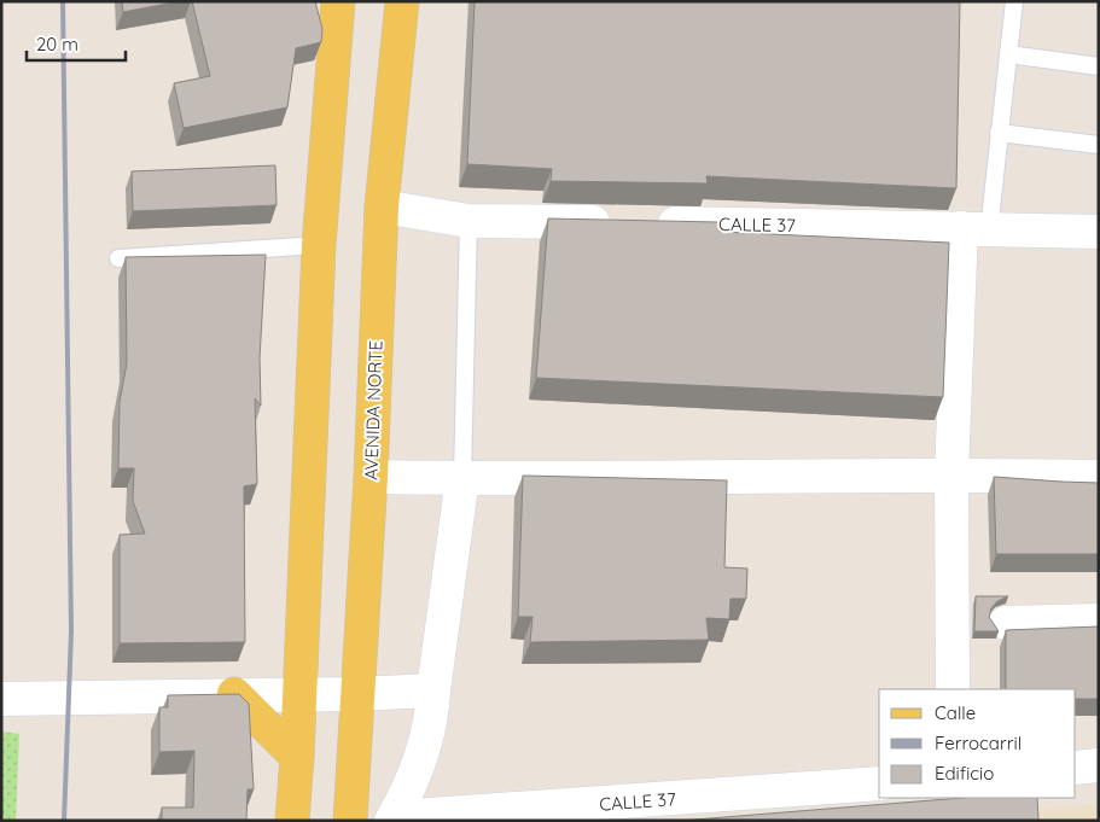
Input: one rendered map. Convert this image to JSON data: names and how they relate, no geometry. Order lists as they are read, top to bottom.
{
  "streets": {
    "main road": ["AVENIDA NORTE"],
    "street": ["CALLE 37"]
  },
  "crossings": [
    ["CALLE 37", "AVENIDA NORTE"]
  ],
  "legend": ["Calle", "Ferrocarril", "Edificio"],
  "scale_bar": "20 m"
}
